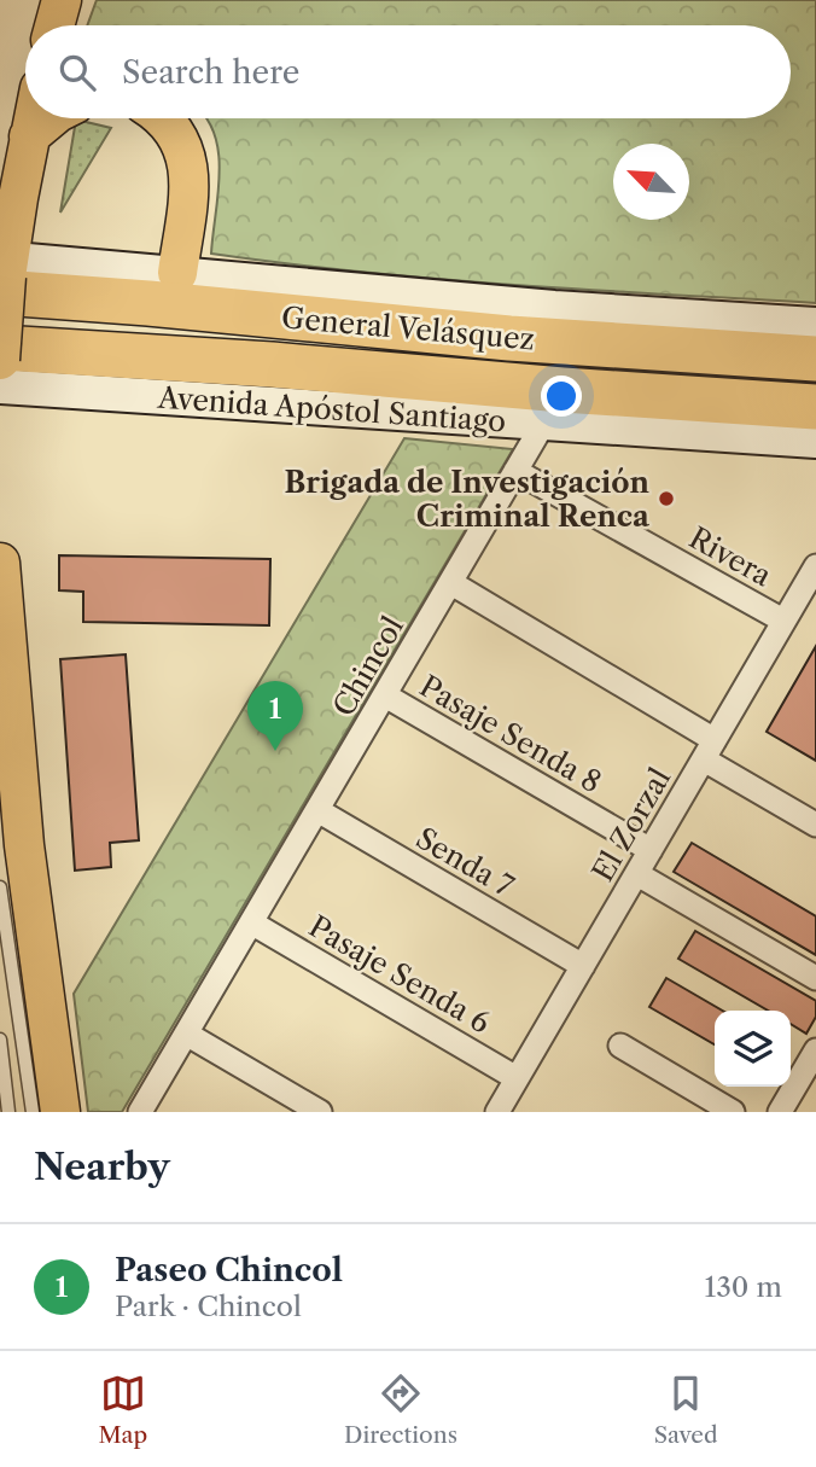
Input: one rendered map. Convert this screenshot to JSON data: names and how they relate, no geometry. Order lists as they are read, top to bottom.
{
  "streets": {
    "highway": ["General Velásquez"],
    "main road": ["Avenida Apóstol Santiago"],
    "street": [
      "Rivera",
      "Chincol",
      "Pasaje Senda 8",
      "El Zorzal",
      "Senda 7",
      "Pasaje Senda 6"
    ]
  },
  "crossings": [
    ["Avenida Apóstol Santiago", "Chincol"],
    ["Rivera", "Chincol"],
    ["Rivera", "El Zorzal"],
    ["Chincol", "Pasaje Senda 8"],
    ["Chincol", "Senda 7"],
    ["Chincol", "Pasaje Senda 6"],
    ["Pasaje Senda 8", "El Zorzal"],
    ["El Zorzal", "Senda 7"],
    ["El Zorzal", "Pasaje Senda 6"]
  ],
  "places": ["Brigada de Investigación Criminal Renca"],
  "north": "top left",
  "page": {
    "search": "Search here",
    "pins": "1",
    "heading": "Nearby",
    "list": [
      {
        "mark": "1",
        "name": "Paseo Chincol",
        "note": "Park · Chincol",
        "value": "130 m"
      }
    ],
    "nav": ["Map", "Directions", "Saved"]
  }
}
